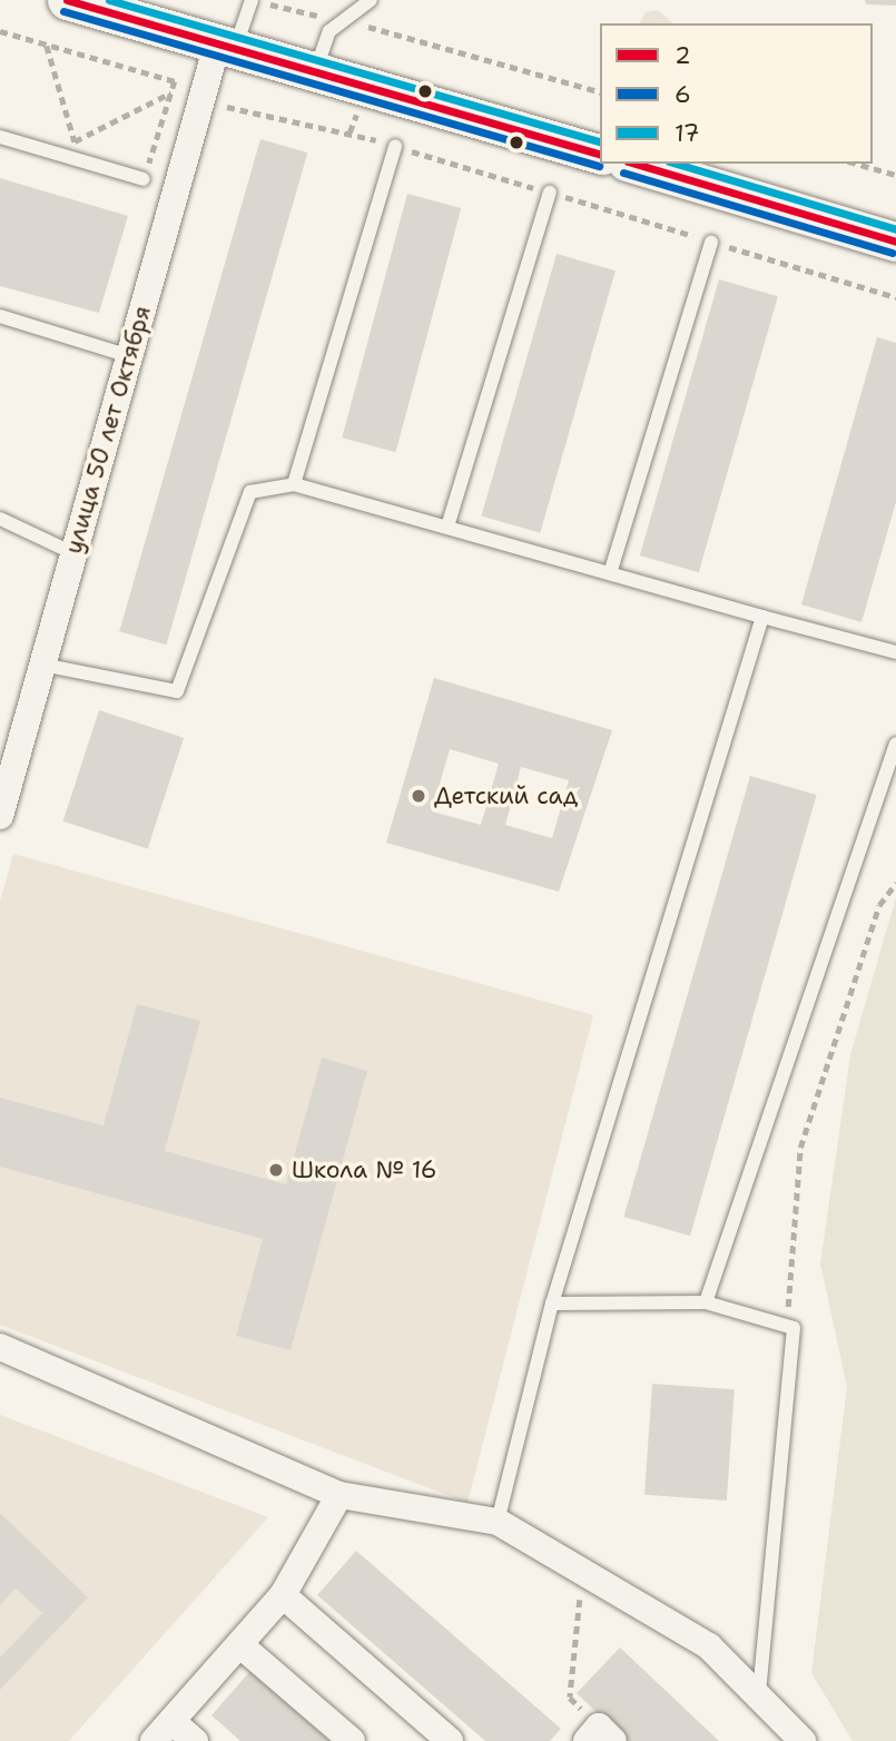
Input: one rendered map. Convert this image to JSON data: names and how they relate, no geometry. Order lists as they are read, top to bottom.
{
  "streets": {
    "street": ["улица 50 лет Октября"]
  },
  "places": ["Детский сад", "Школа № 16"],
  "lines": ["transit line 2", "transit line 17", "transit line 6"],
  "legend": ["2", "6", "17"]
}
